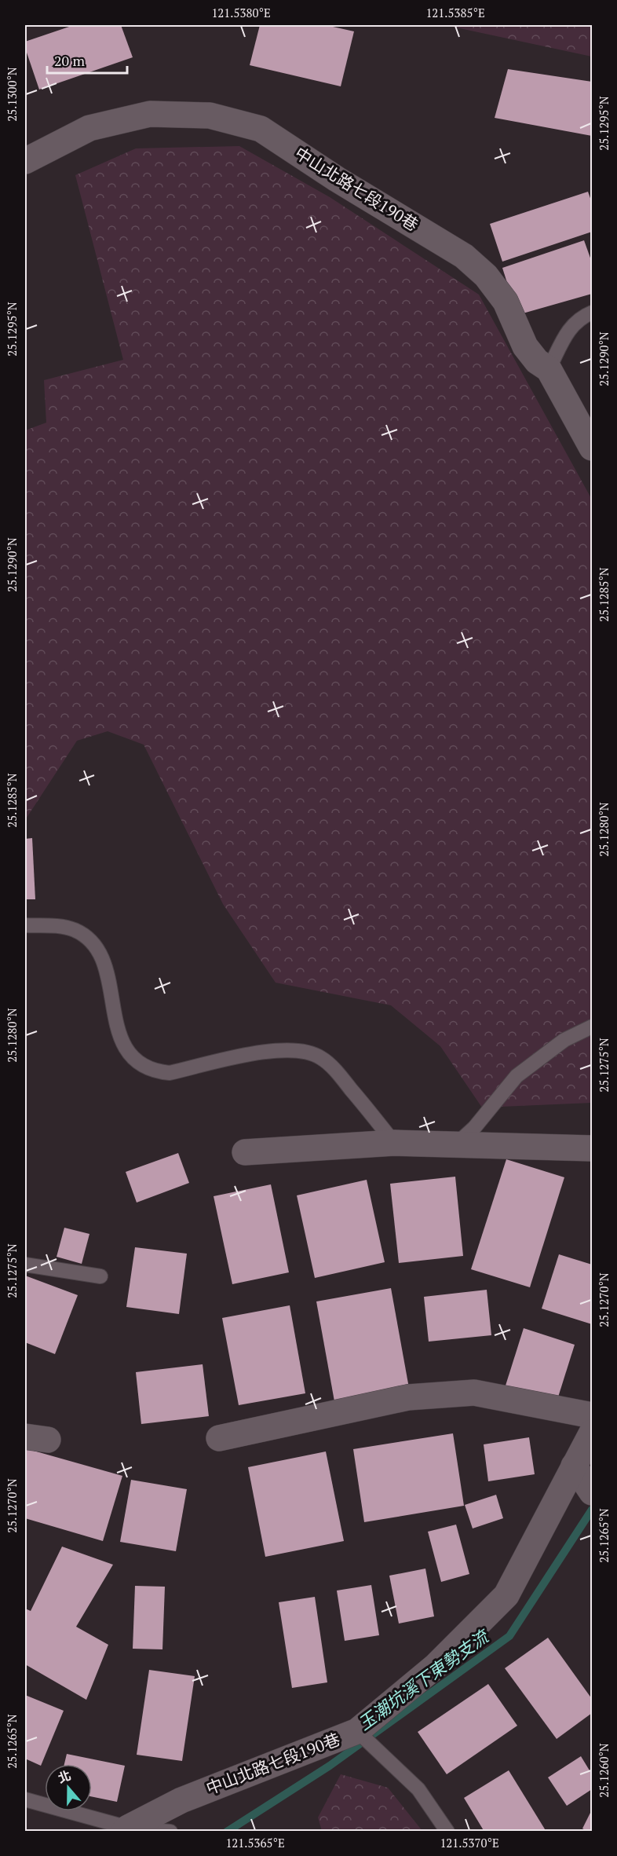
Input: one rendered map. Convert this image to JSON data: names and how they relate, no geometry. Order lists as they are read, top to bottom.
{
  "streets": {
    "street": ["中山北路七段190巷"]
  },
  "water": ["玉潮坑溪下東勢支流"],
  "scale_bar": "20 m",
  "north": "top",
  "coordinates": [
    "121.5380°E",
    "121.5385°E",
    "25.1300°N",
    "25.1295°N",
    "25.1290°N",
    "25.1285°N",
    "25.1280°N",
    "25.1275°N",
    "25.1270°N",
    "25.1265°N",
    "25.1260°N",
    "121.5365°E",
    "121.5370°E"
  ]
}
